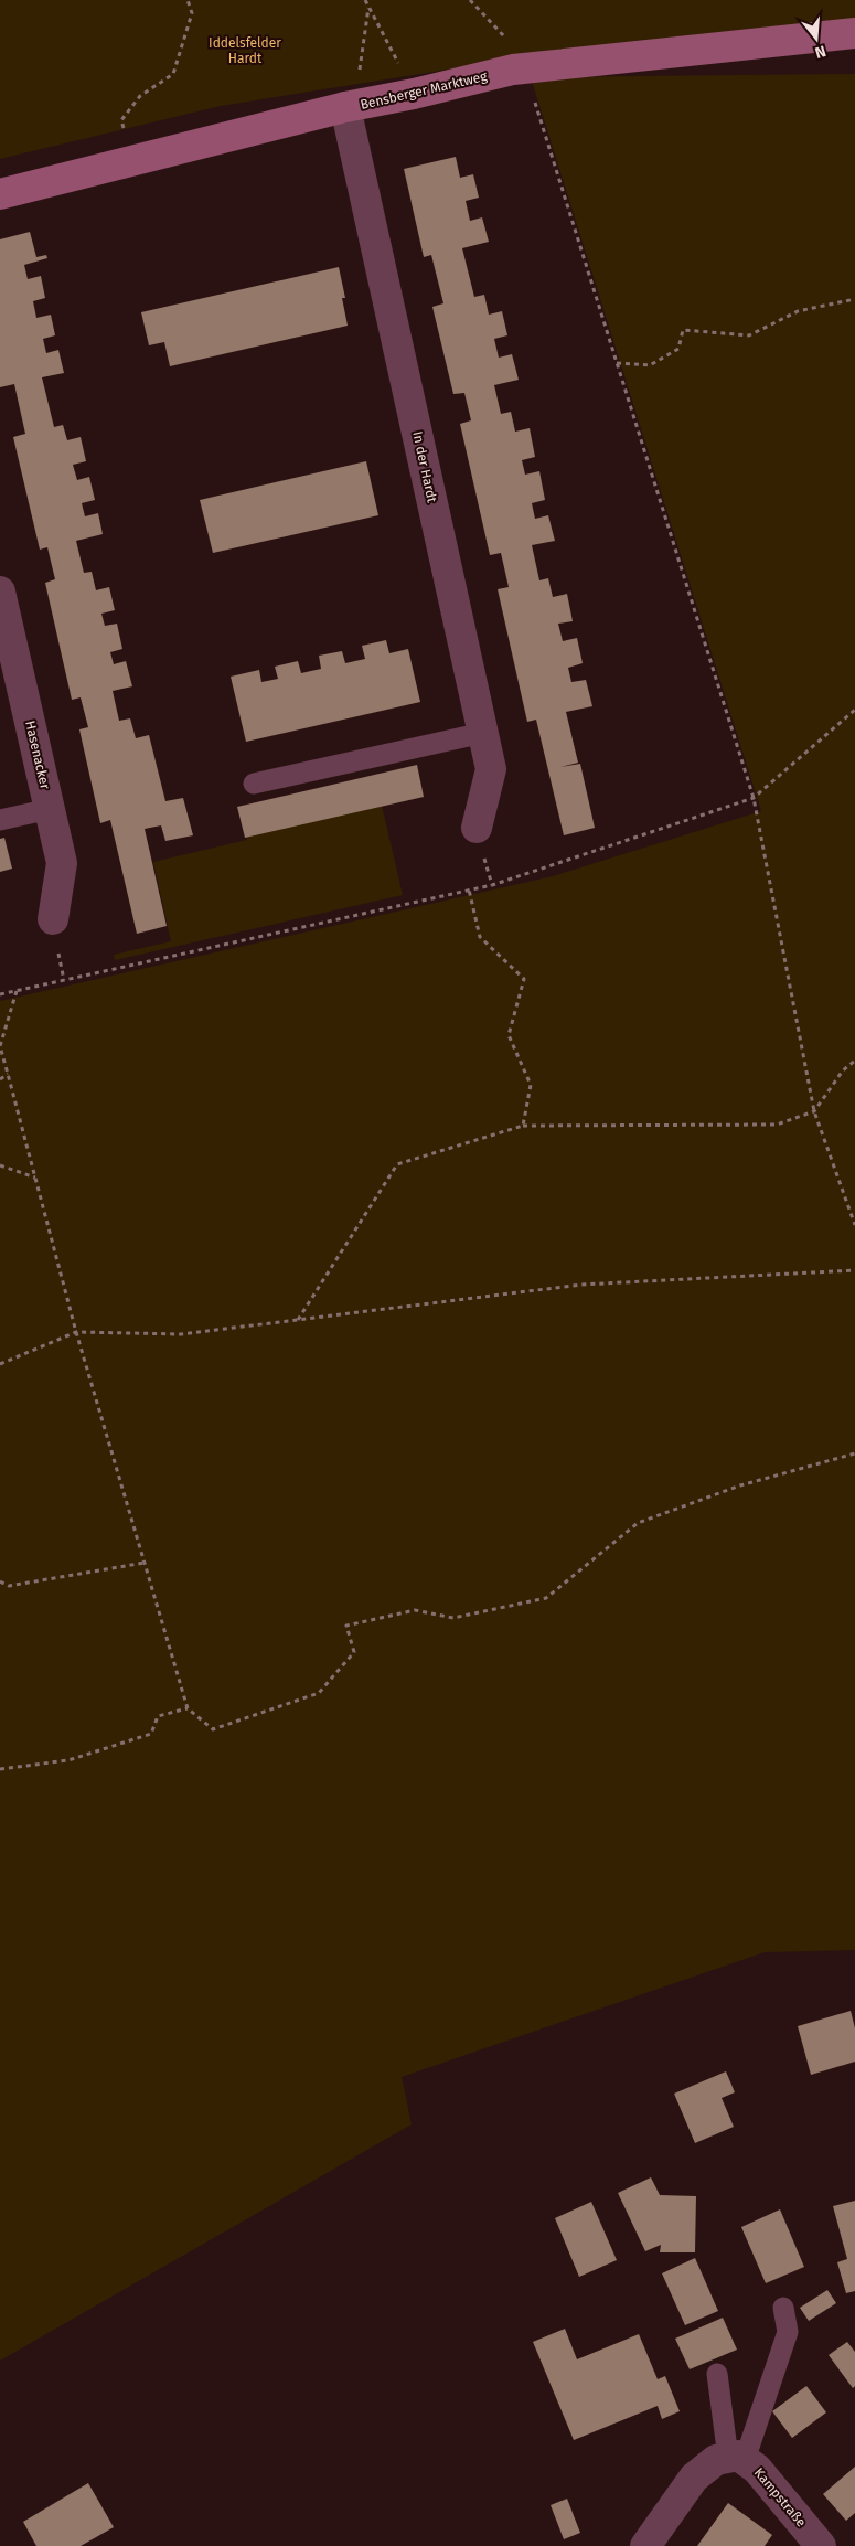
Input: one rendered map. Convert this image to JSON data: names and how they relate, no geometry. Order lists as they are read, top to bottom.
{
  "streets": {
    "street": [
      "Bensberger Marktweg",
      "In der Hardt",
      "Hasenacker",
      "Kampstraße"
    ]
  },
  "crossings": [
    ["Bensberger Marktweg", "In der Hardt"]
  ],
  "parks": ["Iddelsfelder Hardt"],
  "north": "bottom"
}
